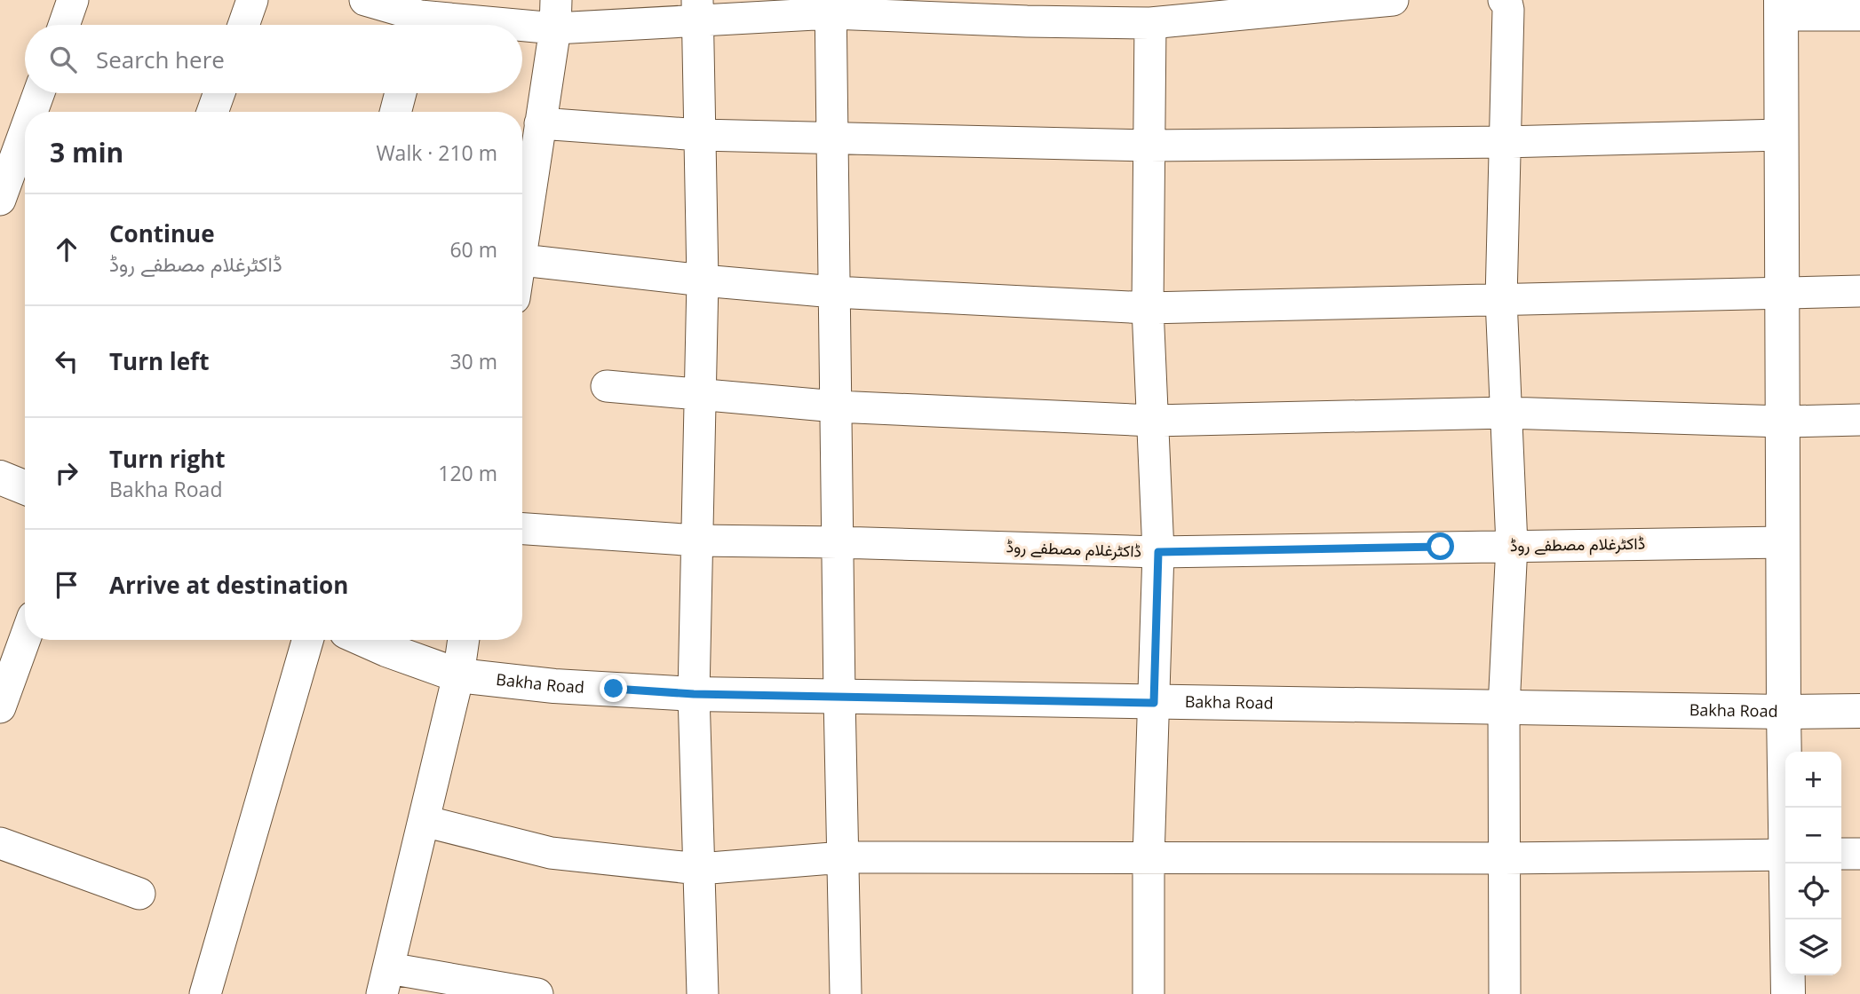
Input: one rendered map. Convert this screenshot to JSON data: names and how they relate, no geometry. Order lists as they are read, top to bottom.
{
  "streets": {
    "street": ["ڈاکٹرغلام مصطفے روڈ", "Bakha Road"]
  },
  "page": {
    "search": "Search here",
    "heading": ["3 min", "Walk · 210 m"],
    "list": [
      ["Continue", "ڈاکٹرغلام مصطفے روڈ", "60 m"],
      ["Turn left", "30 m"],
      ["Turn right", "Bakha Road", "120 m"],
      "Arrive at destination"
    ],
    "map_buttons": ["+", "−"]
  }
}
